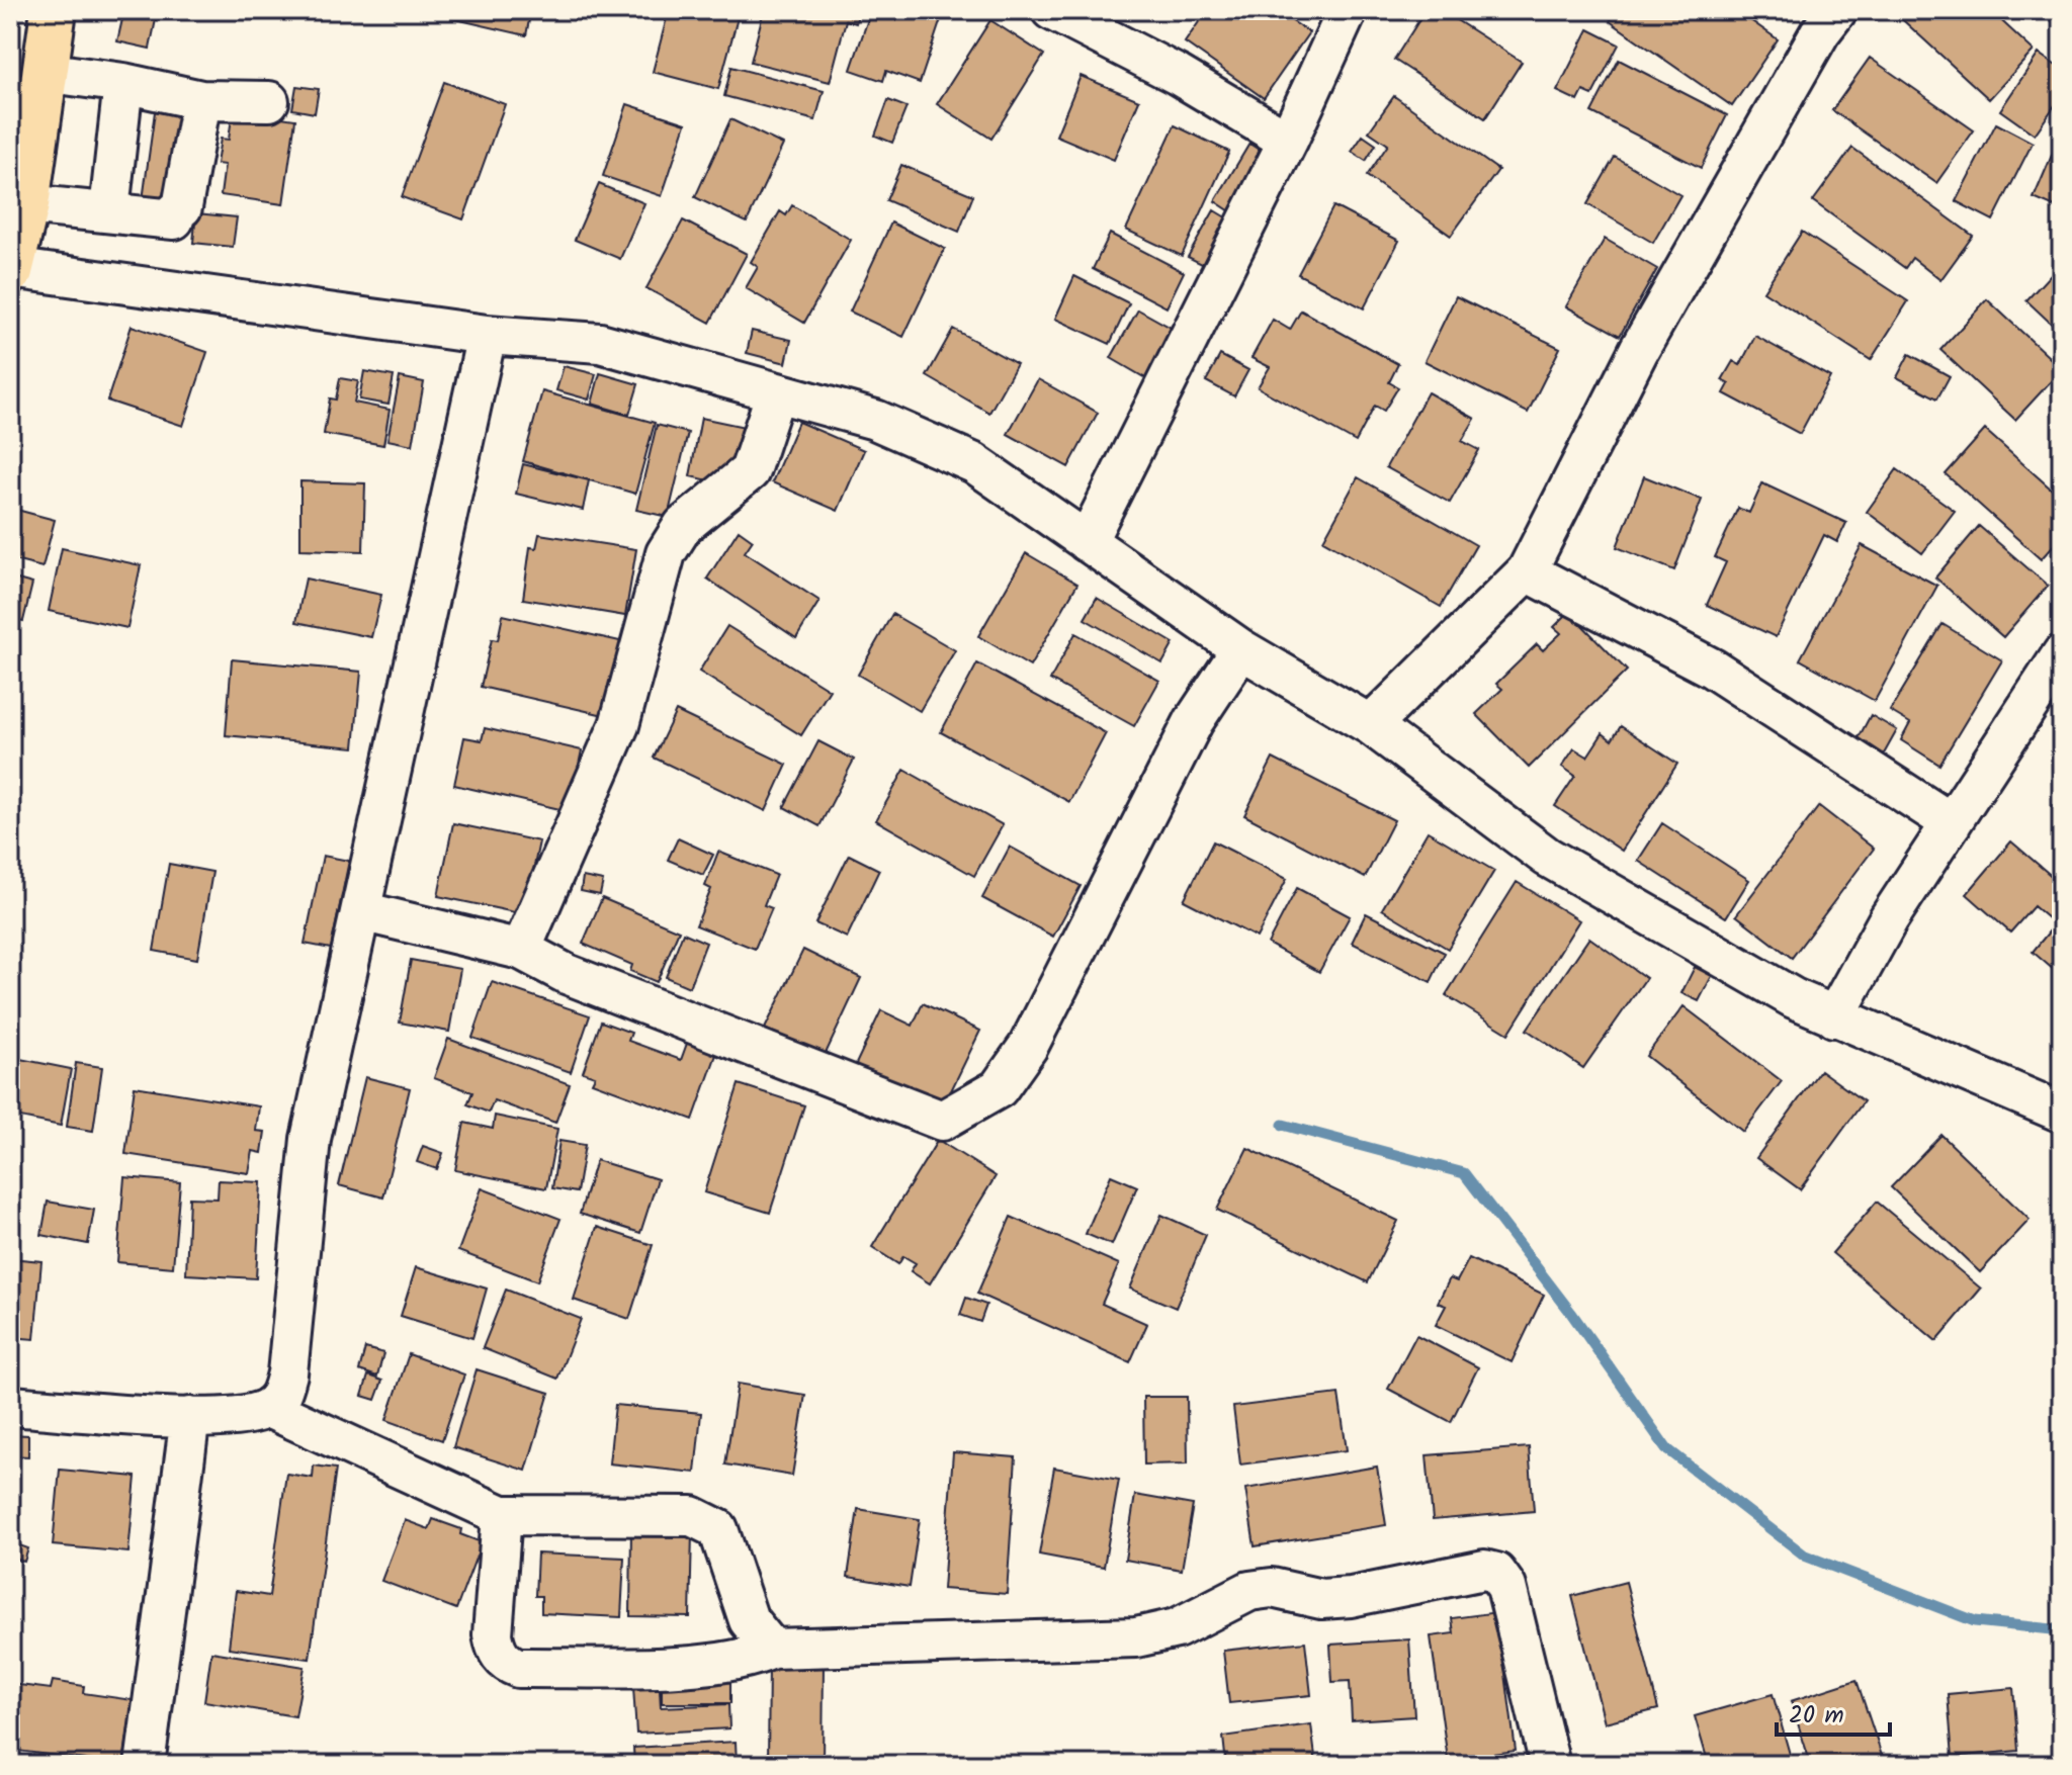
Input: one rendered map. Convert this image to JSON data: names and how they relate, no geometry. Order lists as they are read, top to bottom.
{
  "scale_bar": "20 m"
}
